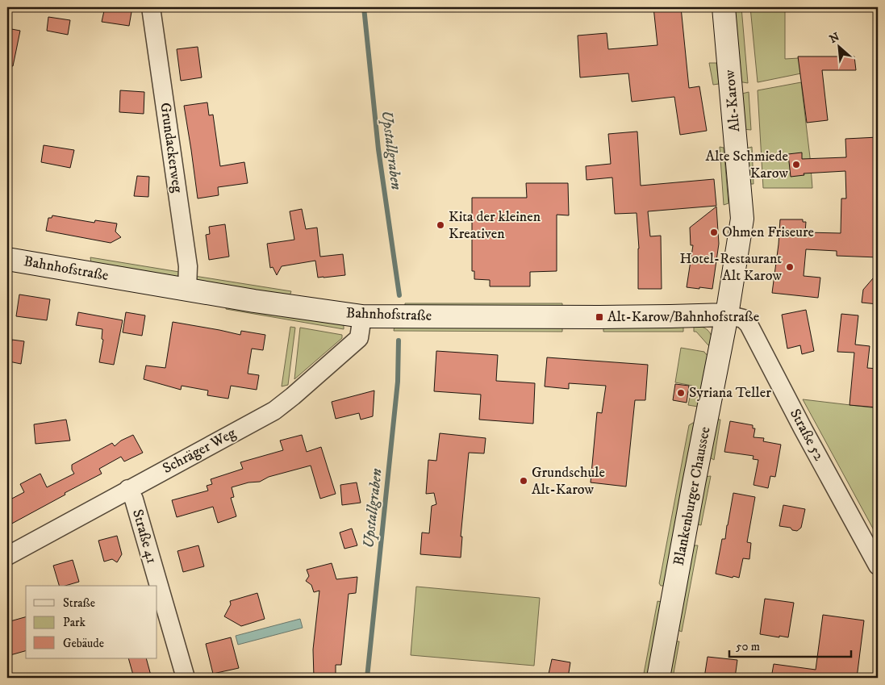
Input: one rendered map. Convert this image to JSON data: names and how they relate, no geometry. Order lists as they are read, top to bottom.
{
  "streets": {
    "main road": ["Alt-Karow", "Bahnhofstraße", "Blankenburger Chaussee"],
    "street": [
      "Grundackerweg",
      "Straße 52",
      "Schräger Weg",
      "Straße 41"
    ]
  },
  "crossings": [
    ["Alt-Karow", "Bahnhofstraße"],
    ["Alt-Karow", "Straße 52"],
    ["Alt-Karow", "Blankenburger Chaussee"],
    ["Grundackerweg", "Bahnhofstraße"],
    ["Bahnhofstraße", "Straße 52"],
    ["Bahnhofstraße", "Schräger Weg"],
    ["Bahnhofstraße", "Blankenburger Chaussee"],
    ["Straße 52", "Blankenburger Chaussee"],
    ["Schräger Weg", "Straße 41"]
  ],
  "water": ["Upstallgraben"],
  "places": {
    "other": [
      "Alte Schmiede Karow",
      "Kita der kleinen Kreativen",
      "Ohmen Friseure",
      "Hotel-Restaurant Alt Karow",
      "Syriana Teller",
      "Grundschule Alt-Karow"
    ],
    "transit": ["Alt-Karow/Bahnhofstraße"]
  },
  "legend": ["Straße", "Park", "Gebäude"],
  "scale_bar": "50 m",
  "north": "top left"
}
